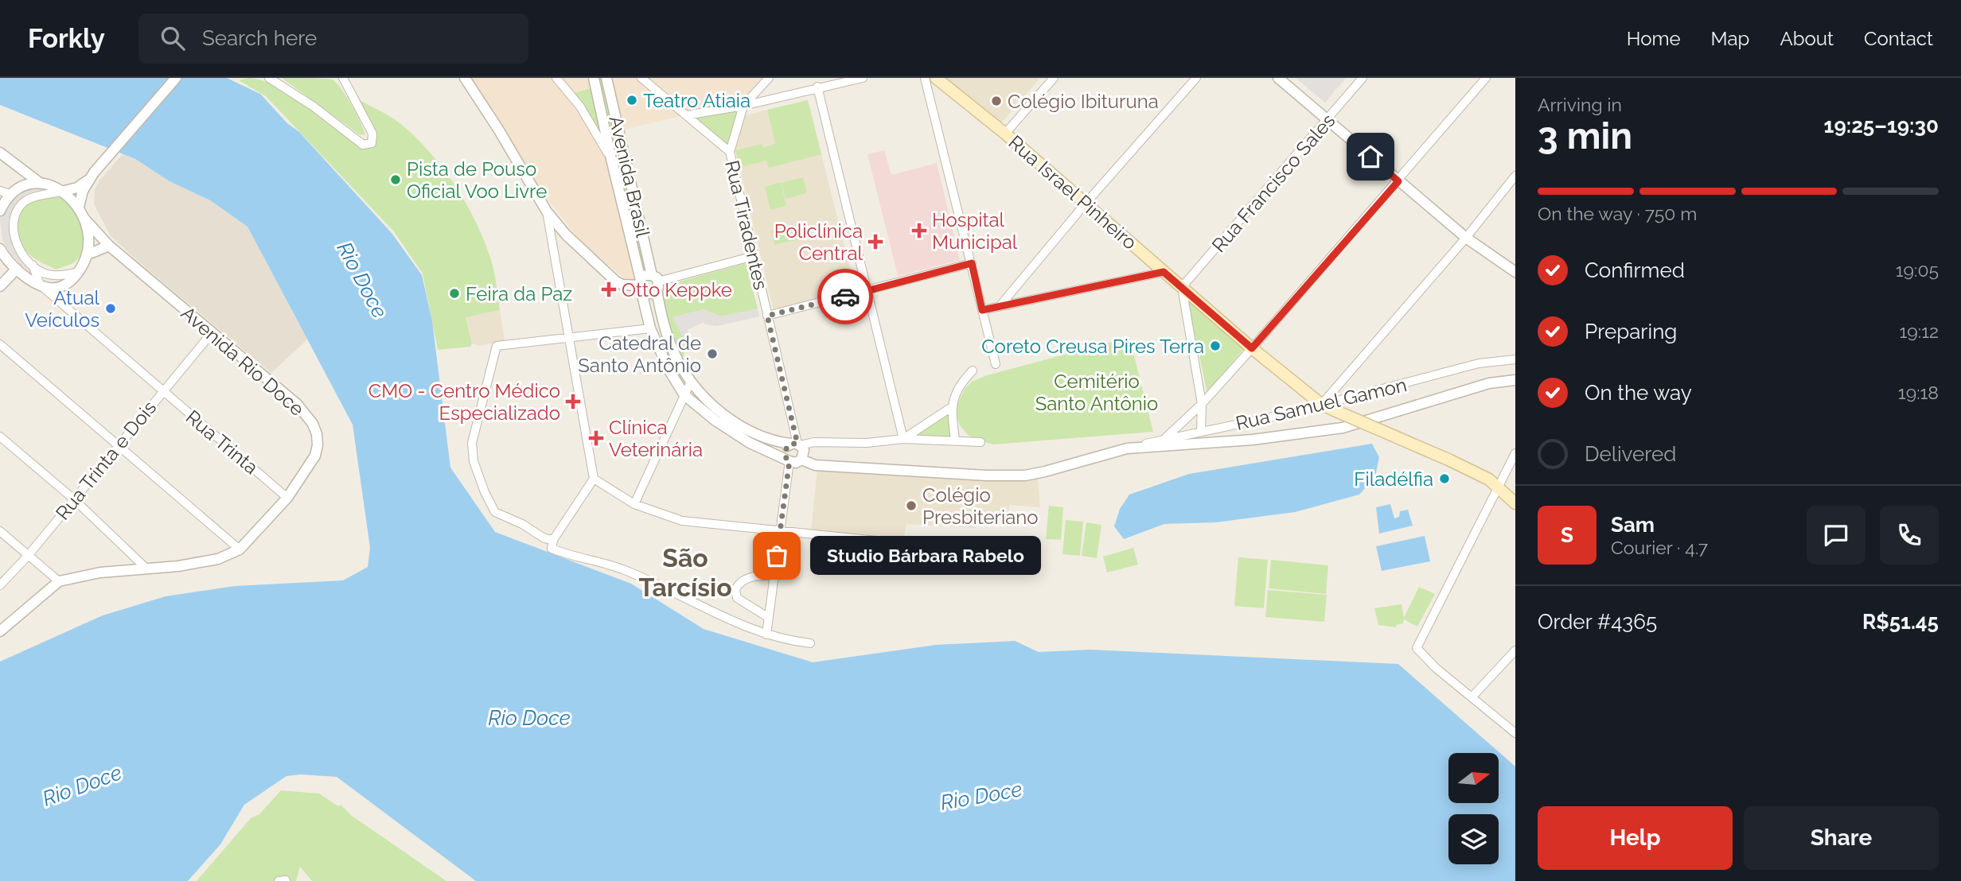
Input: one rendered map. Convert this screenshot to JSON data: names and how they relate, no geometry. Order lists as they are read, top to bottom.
{
  "streets": {
    "main road": ["Rua Israel Pinheiro"],
    "street": [
      "Avenida Brasil",
      "Rua Francisco Sales",
      "Rua Tiradentes",
      "Avenida Rio Doce",
      "Rua Samuel Gamon",
      "Rua Trinta",
      "Rua Trinta e Dois"
    ]
  },
  "crossings": [
    ["Avenida Brasil", "Rua Tiradentes"],
    ["Rua Francisco Sales", "Rua Israel Pinheiro"],
    ["Rua Israel Pinheiro", "Rua Samuel Gamon"],
    ["Avenida Rio Doce", "Rua Trinta"],
    ["Avenida Rio Doce", "Rua Trinta e Dois"],
    ["Rua Trinta", "Rua Trinta e Dois"]
  ],
  "districts": ["São Tarcísio"],
  "water": ["Rio Doce"],
  "parks": ["Cemitério Santo Antônio"],
  "places": {
    "other": [
      "Teatro Atiaia",
      "Colégio Ibituruna",
      "Pista de Pouso Oficial Voo Livre",
      "Feira da Paz",
      "Atual Veículos",
      "Coreto Creusa Pires Terra",
      "Catedral de Santo Antônio",
      "Filadélfia",
      "Colégio Presbiteriano",
      "Studio Bárbara Rabelo"
    ],
    "health": [
      "Hospital Municipal",
      "Policlínica Central",
      "Otto Keppke",
      "CMO - Centro Médico Especializado",
      "Clínica Veterinária"
    ]
  },
  "north": "right",
  "page": {
    "header": "Forkly",
    "search": "Search here",
    "nav": [
      "Home",
      "Map",
      "About",
      "Contact"
    ],
    "heading": ["3 min", "Arriving in", "19:25–19:30"],
    "panel": [
      "Sam",
      "Courier · 4.7",
      "Order #4365",
      "R$51.45"
    ],
    "bar": "On the way · 750 m",
    "list": [
      ["Confirmed", "19:05"],
      ["Preparing", "19:12"],
      ["On the way", "19:18"],
      "Delivered"
    ],
    "round": "S",
    "bubble": "Studio Bárbara Rabelo",
    "buttons": ["Help", "Share"]
  }
}
